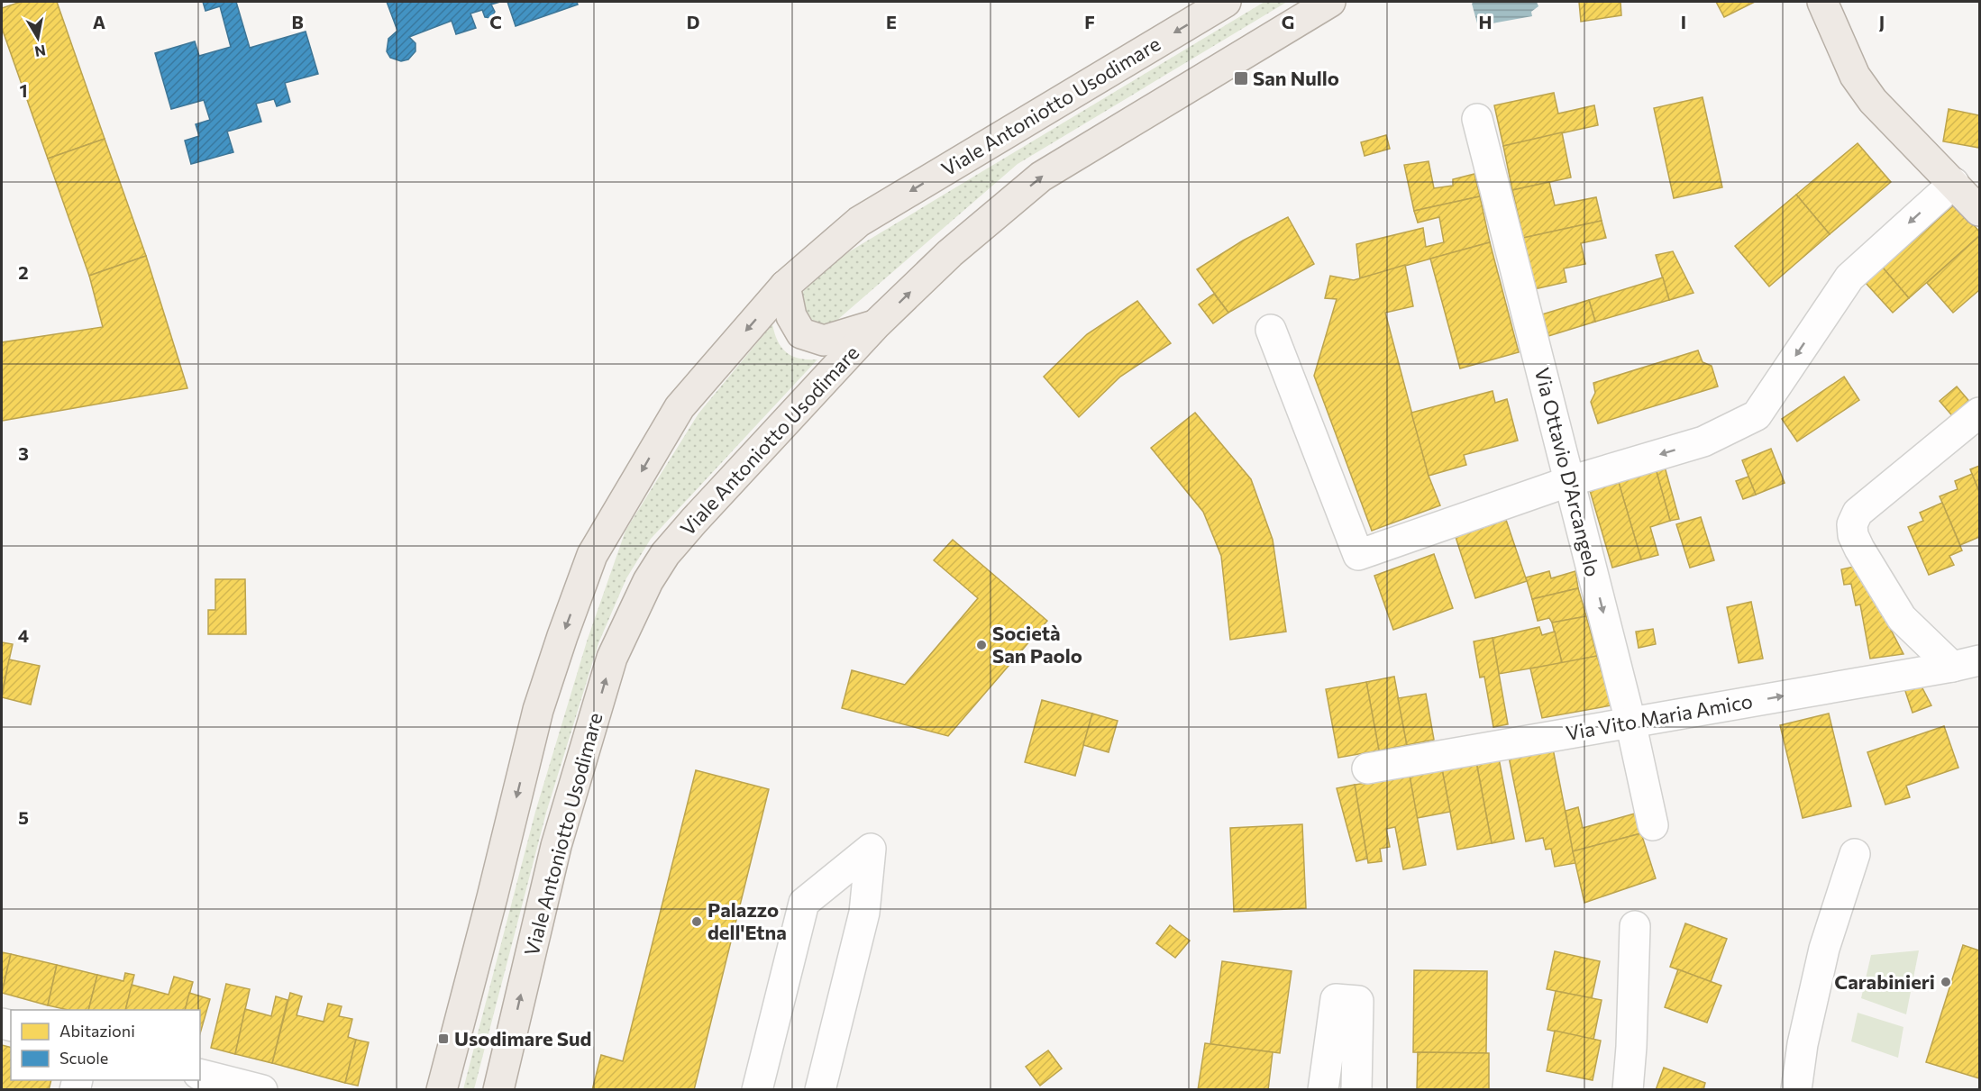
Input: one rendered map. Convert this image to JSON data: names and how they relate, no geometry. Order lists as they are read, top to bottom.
{
  "streets": {
    "main road": ["Viale Antoniotto Usodimare"],
    "street": ["Via Ottavio D'Arcangelo", "Via Vito Maria Amico"]
  },
  "crossings": [
    ["Via Ottavio D'Arcangelo", "Via Vito Maria Amico"]
  ],
  "one_way": ["Via Vito Maria Amico"],
  "places": {
    "transit": ["San Nullo", "Usodimare Sud"],
    "other": ["Società San Paolo", "Palazzo dell'Etna", "Carabinieri"]
  },
  "legend": ["Abitazioni", "Scuole"],
  "north": "bottom",
  "grid": {
    "columns": [
      "A",
      "B",
      "C",
      "D",
      "E",
      "F",
      "G",
      "H",
      "I",
      "J"
    ],
    "rows": [
      "1",
      "2",
      "3",
      "4",
      "5"
    ]
  }
}
